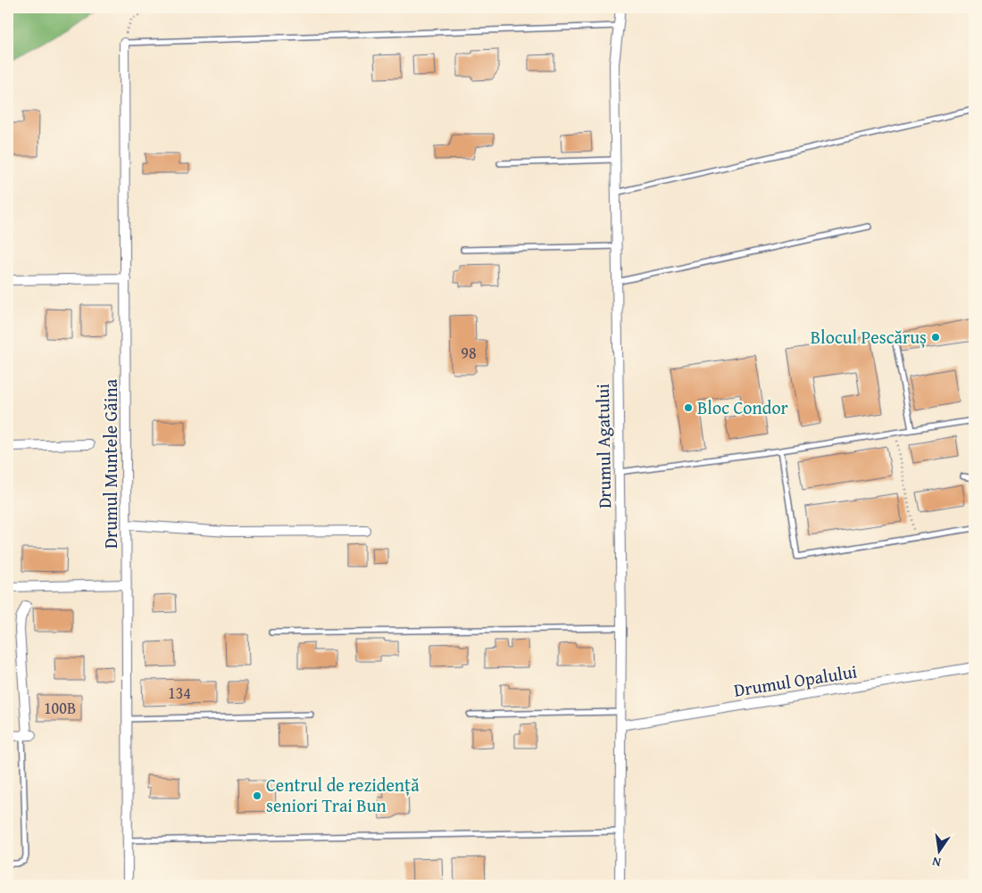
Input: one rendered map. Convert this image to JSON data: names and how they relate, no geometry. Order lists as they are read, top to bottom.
{
  "streets": {
    "street": ["Drumul Agatului", "Drumul Muntele Găina", "Drumul Opalului"]
  },
  "crossings": [
    ["Drumul Agatului", "Drumul Opalului"]
  ],
  "places": ["Blocul Pescăruș", "Bloc Condor", "Centrul de rezidență seniori Trai Bun"],
  "house_numbers": ["98", "134", "100B"],
  "north": "bottom"
}
